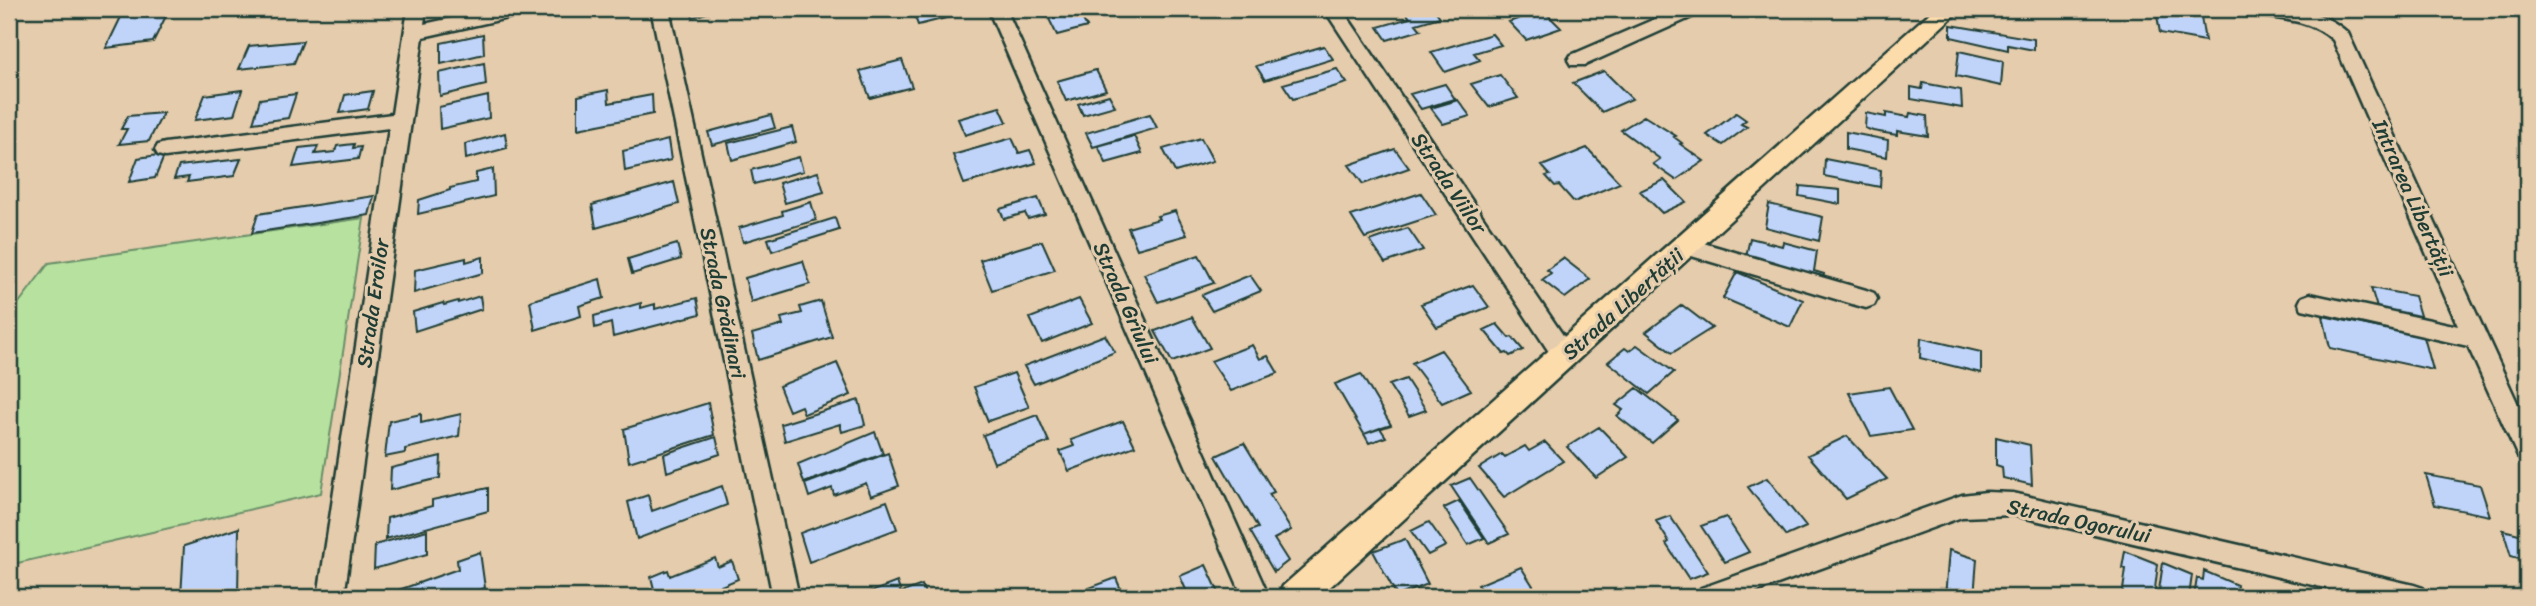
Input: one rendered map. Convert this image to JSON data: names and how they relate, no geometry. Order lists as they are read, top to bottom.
{
  "streets": {
    "main road": ["Strada Libertății"],
    "street": [
      "Strada Viilor",
      "Intrarea Libertății",
      "Strada Eroilor",
      "Strada Grădinari",
      "Strada Grîului",
      "Strada Ogorului"
    ]
  },
  "crossings": [
    ["Strada Viilor", "Strada Libertății"]
  ]
}
